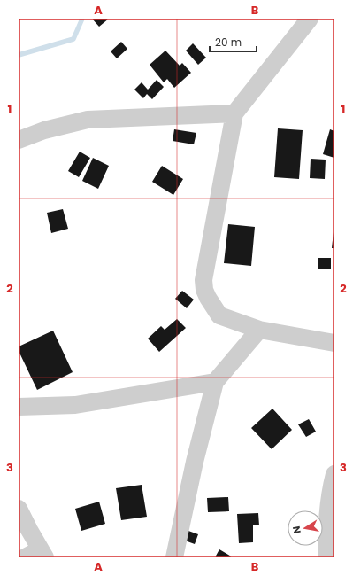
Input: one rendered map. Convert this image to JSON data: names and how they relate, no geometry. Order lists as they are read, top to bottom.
{
  "scale_bar": "20 m",
  "north": "left",
  "grid": {
    "columns": ["A", "B"],
    "rows": ["1", "2", "3"]
  }
}
